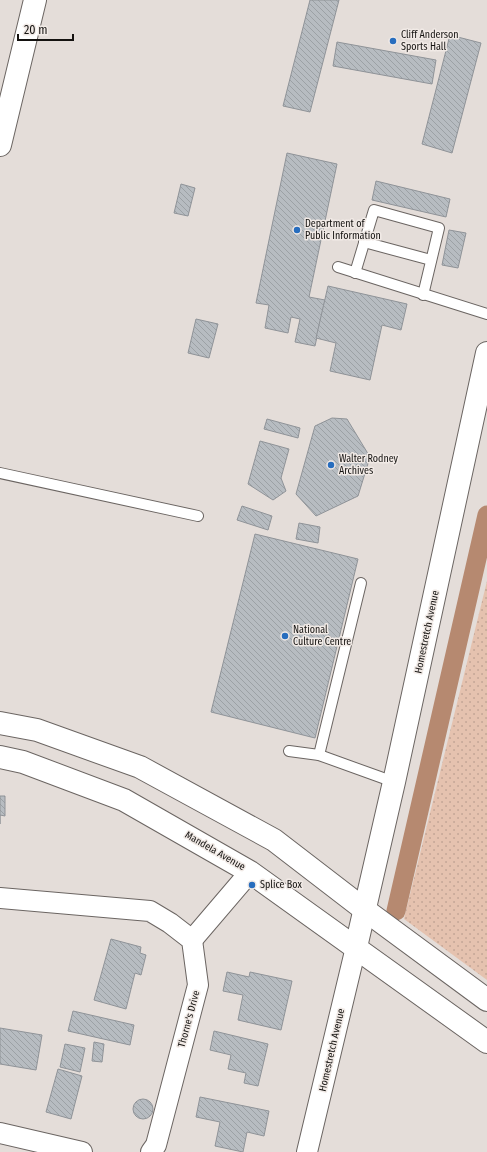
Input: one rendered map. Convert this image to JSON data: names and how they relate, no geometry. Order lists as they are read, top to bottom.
{
  "streets": {
    "main road": ["Homestretch Avenue", "Mandela Avenue"],
    "street": ["Thorne's Drive"]
  },
  "crossings": [
    ["Homestretch Avenue", "Mandela Avenue"]
  ],
  "places": [
    "Cliff Anderson Sports Hall",
    "Department of Public Information",
    "Walter Rodney Archives",
    "National Culture Centre",
    "Splice Box"
  ],
  "scale_bar": "20 m"
}
